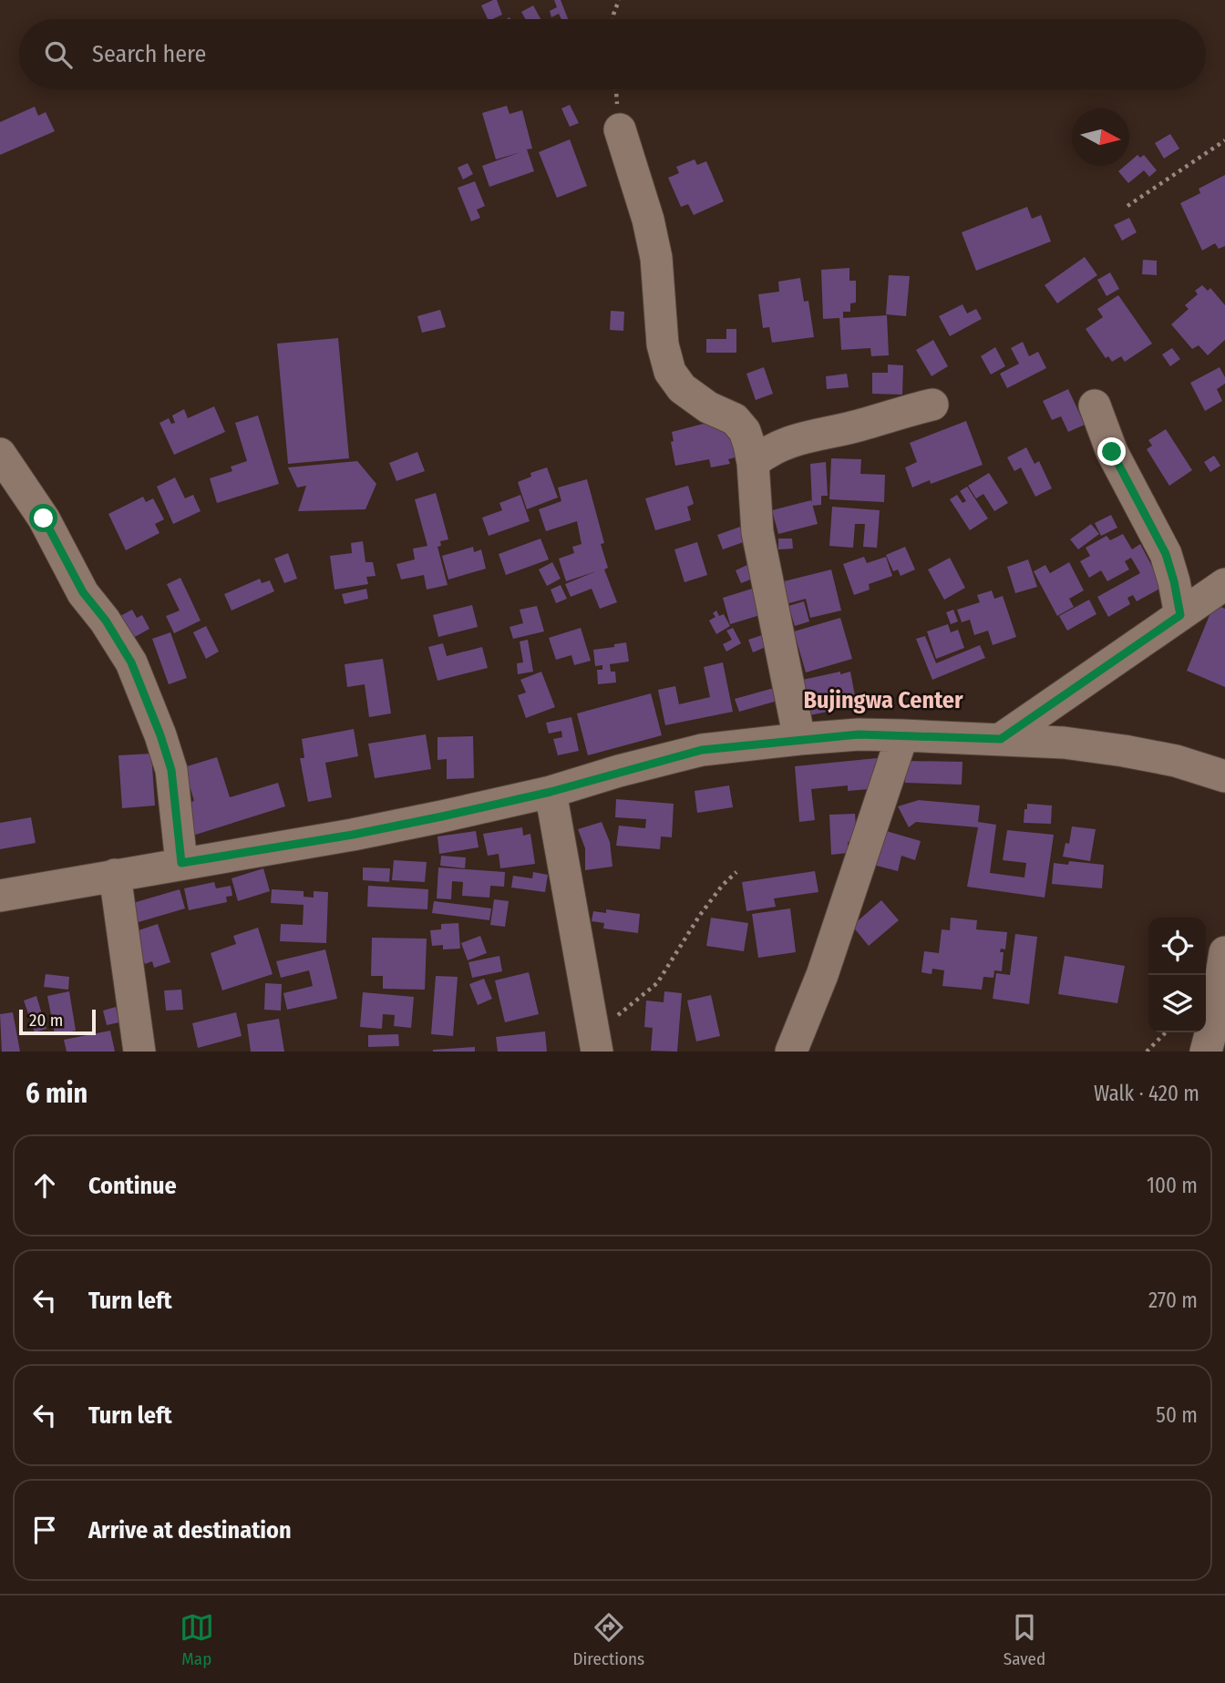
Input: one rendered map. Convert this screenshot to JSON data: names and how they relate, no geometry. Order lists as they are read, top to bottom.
{
  "districts": ["Bujingwa Center"],
  "scale_bar": "20 m",
  "north": "right",
  "page": {
    "search": "Search here",
    "scale": "20 m",
    "heading": ["6 min", "Walk · 420 m"],
    "list": [
      ["Continue", "100 m"],
      ["Turn left", "270 m"],
      ["Turn left", "50 m"],
      "Arrive at destination"
    ],
    "nav": ["Map", "Directions", "Saved"]
  }
}
